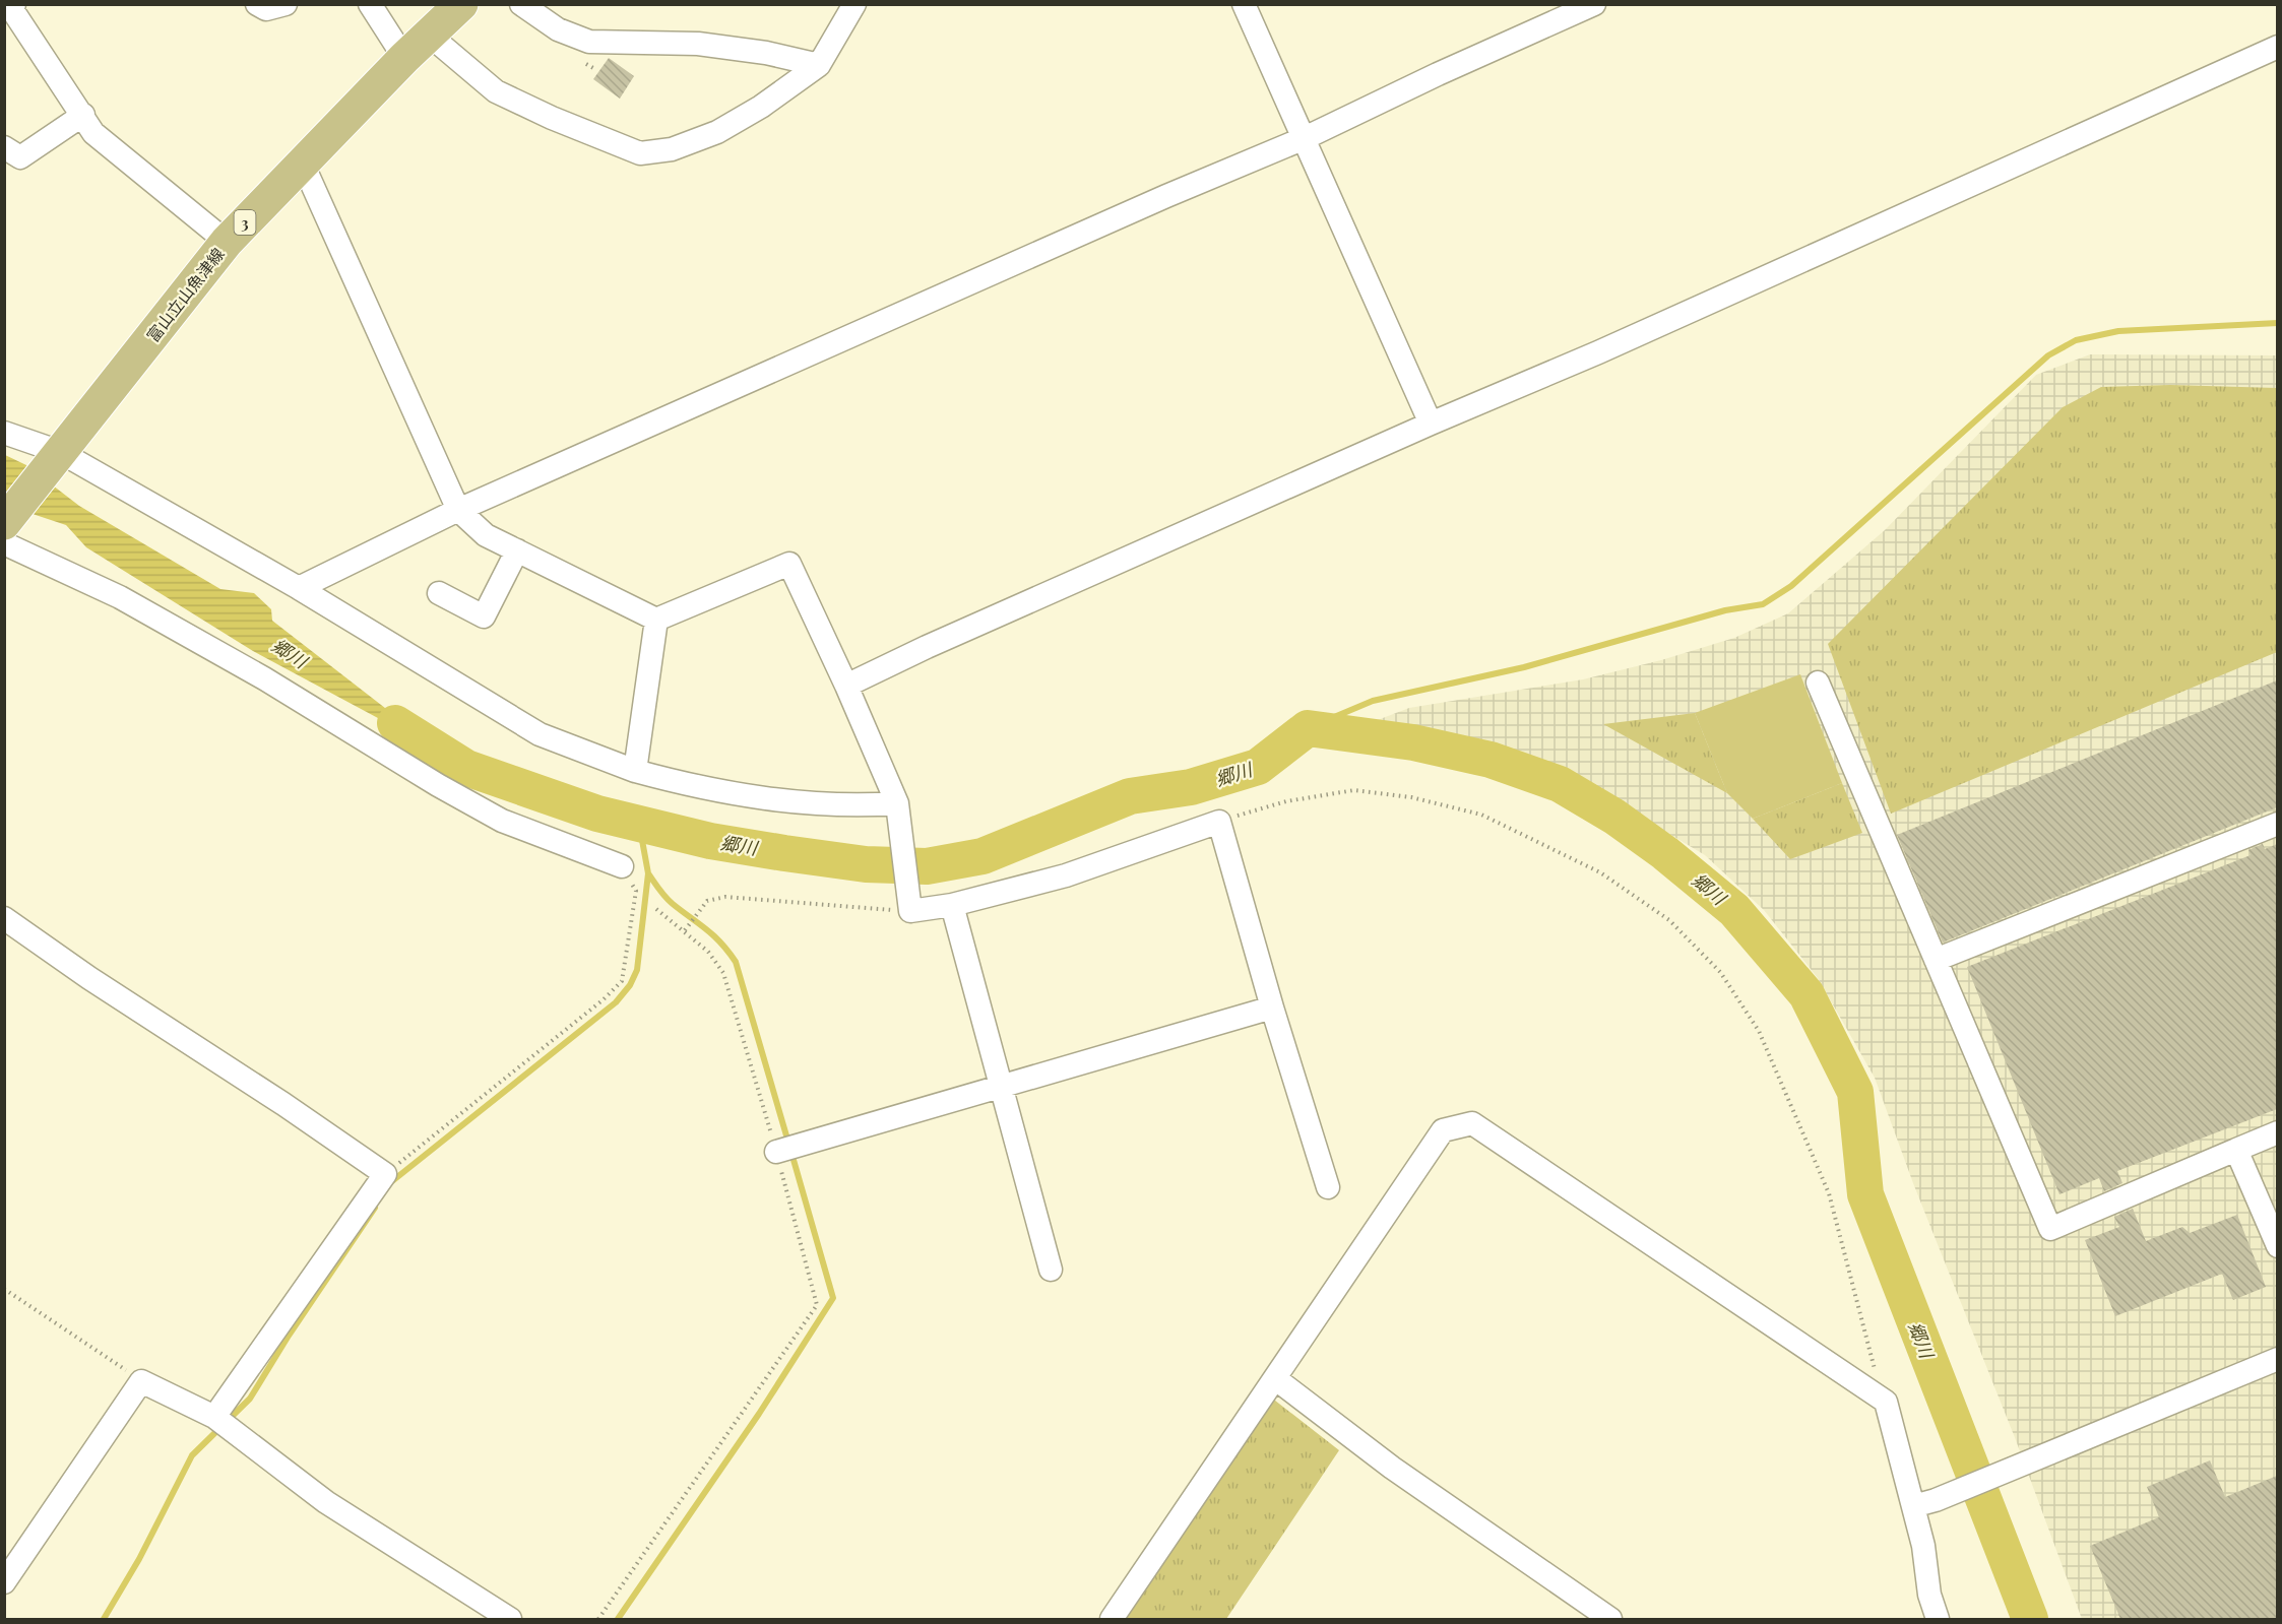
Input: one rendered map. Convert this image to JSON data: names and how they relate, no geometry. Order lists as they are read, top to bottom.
{
  "streets": {
    "main road": ["3", "富山立山魚津線"]
  },
  "water": ["郷川"]
}
